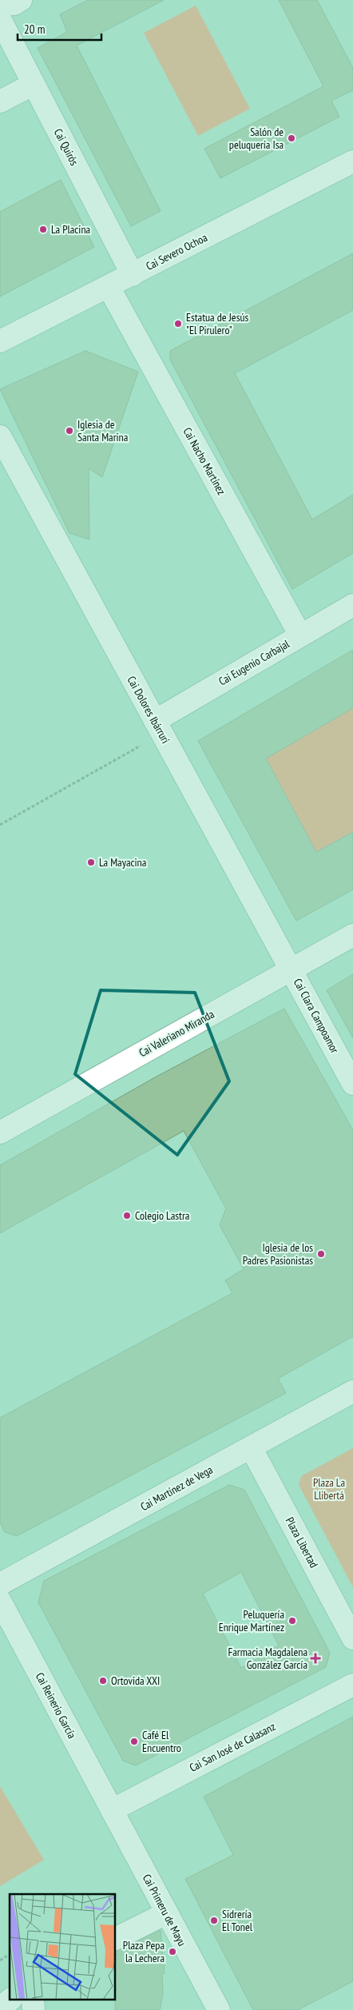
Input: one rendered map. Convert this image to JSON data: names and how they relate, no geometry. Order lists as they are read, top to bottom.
{
  "streets": {
    "street": [
      "Cai Quirós",
      "Cai Severo Ochoa",
      "Cai Nacho Martínez",
      "Cai Eugenio Carbajal",
      "Cai Dolores Ibárruri",
      "Cai Clara Campoamor",
      "Cai Valeriano Miranda",
      "Cai Martínez de Vega",
      "Plaza Libertad",
      "Cai Reinerio García",
      "Cai San José de Calasanz",
      "Cai Primeru de Mayu"
    ]
  },
  "crossings": [
    ["Cai Quirós", "Cai Severo Ochoa"],
    ["Cai Severo Ochoa", "Cai Nacho Martínez"],
    ["Cai Nacho Martínez", "Cai Eugenio Carbajal"],
    ["Cai Eugenio Carbajal", "Cai Dolores Ibárruri"],
    ["Cai Dolores Ibárruri", "Cai Clara Campoamor"],
    ["Cai Dolores Ibárruri", "Cai Valeriano Miranda"],
    ["Cai Clara Campoamor", "Cai Valeriano Miranda"],
    ["Cai Martínez de Vega", "Plaza Libertad"],
    ["Cai Reinerio García", "Cai San José de Calasanz"],
    ["Cai Reinerio García", "Cai Primeru de Mayu"],
    ["Cai San José de Calasanz", "Cai Primeru de Mayu"]
  ],
  "parks": ["Plaza La Llibertá"],
  "places": {
    "other": [
      "Salón de peluquería Isa",
      "La Placina",
      "Estatua de Jesús \"El Pirulero\"",
      "Iglesia de Santa Marina",
      "La Mayacina",
      "Colegio Lastra",
      "Iglesia de los Padres Pasionistas",
      "Peluquería Enrique Martínez",
      "Ortovida XXI",
      "Café El Encuentro",
      "Sidrería El Tonel",
      "Plaza Pepa la Lechera"
    ],
    "health": ["Farmacia Magdalena González García"]
  },
  "scale_bar": "20 m"
}
